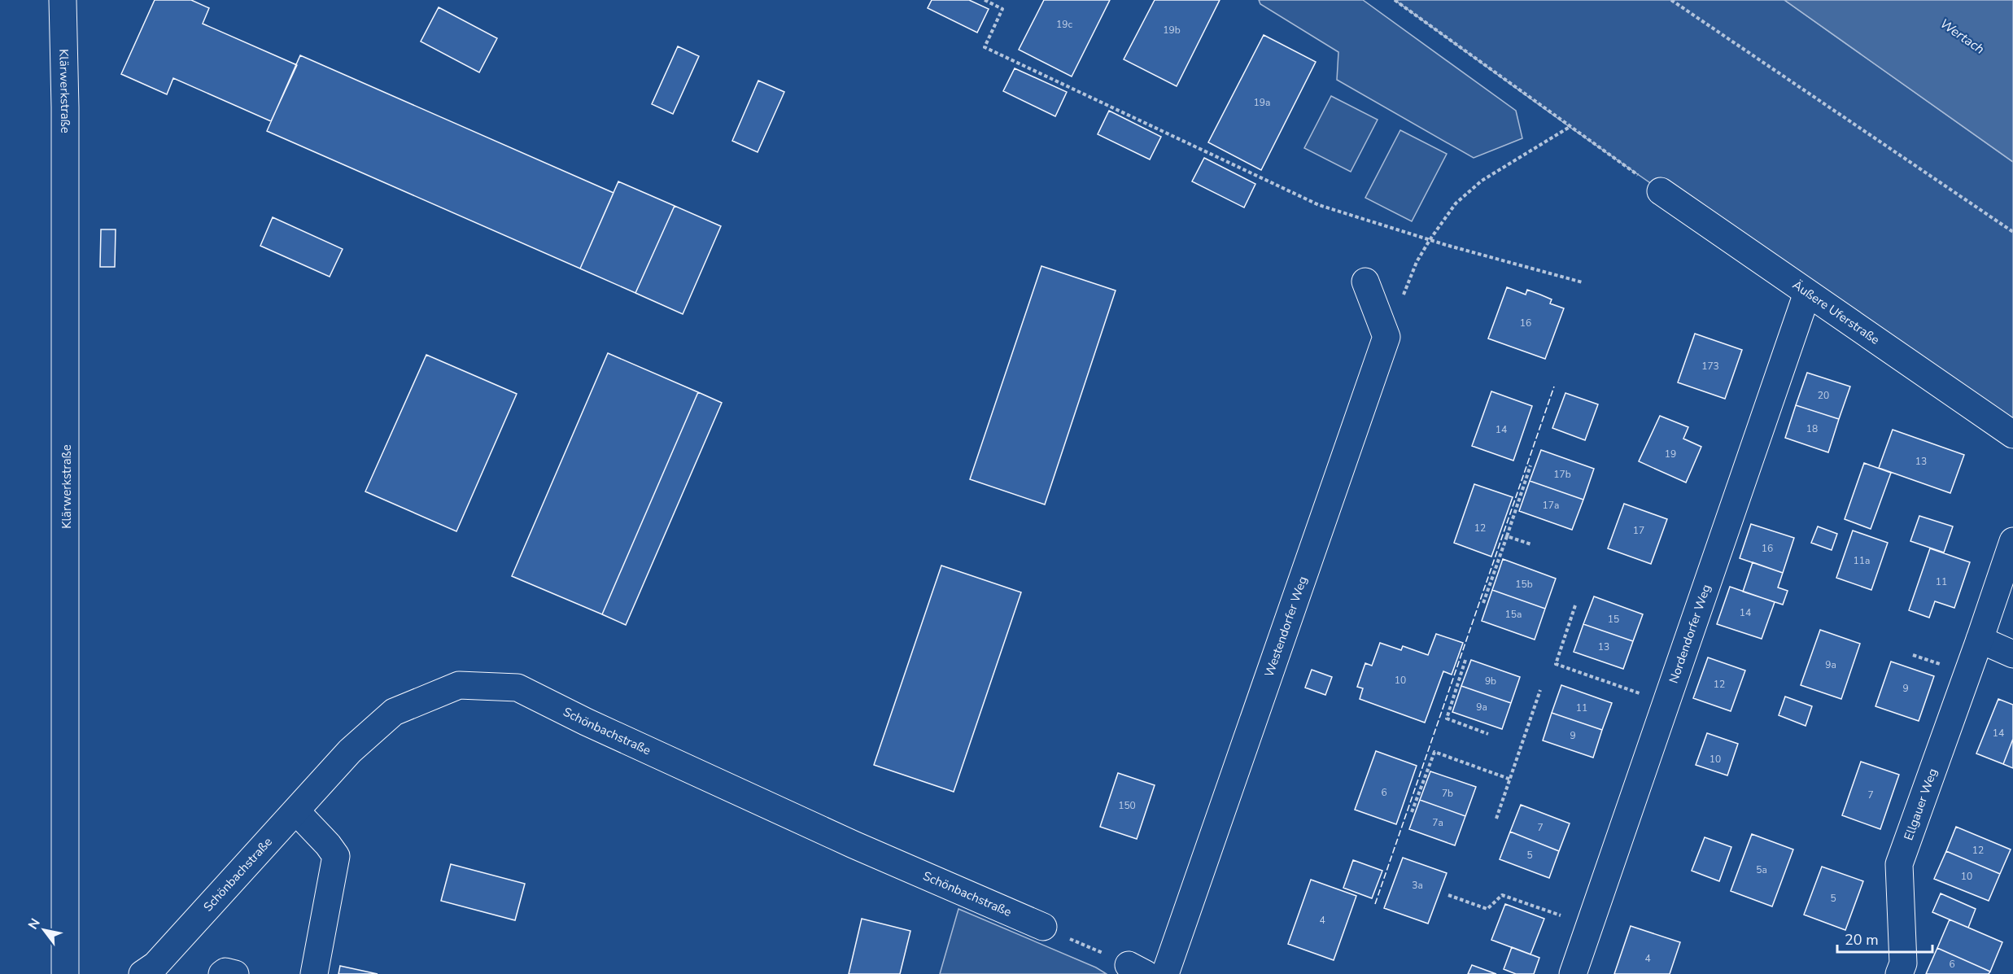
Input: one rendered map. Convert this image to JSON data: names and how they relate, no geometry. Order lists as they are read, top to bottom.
{
  "streets": {
    "street": [
      "Klärwerkstraße",
      "Äußere Uferstraße",
      "Westendorfer Weg",
      "Nordendorfer Weg",
      "Schönbachstraße",
      "Ellgauer Weg"
    ]
  },
  "crossings": [
    ["Äußere Uferstraße", "Nordendorfer Weg"]
  ],
  "water": ["Wertach"],
  "house_numbers": [
    "19c",
    "19b",
    "19a",
    "16",
    "173",
    "20",
    "18",
    "14",
    "19",
    "13",
    "17b",
    "17a",
    "12",
    "17",
    "16",
    "11a",
    "11",
    "15b",
    "14",
    "15a",
    "15",
    "13",
    "9a",
    "10",
    "9b",
    "12",
    "9",
    "9a",
    "11",
    "14",
    "9",
    "10",
    "6",
    "7b",
    "7",
    "150",
    "7a",
    "7",
    "12",
    "5",
    "5a",
    "10",
    "3a",
    "5",
    "4",
    "4",
    "6"
  ],
  "scale_bar": "20 m",
  "north": "top left"
}
